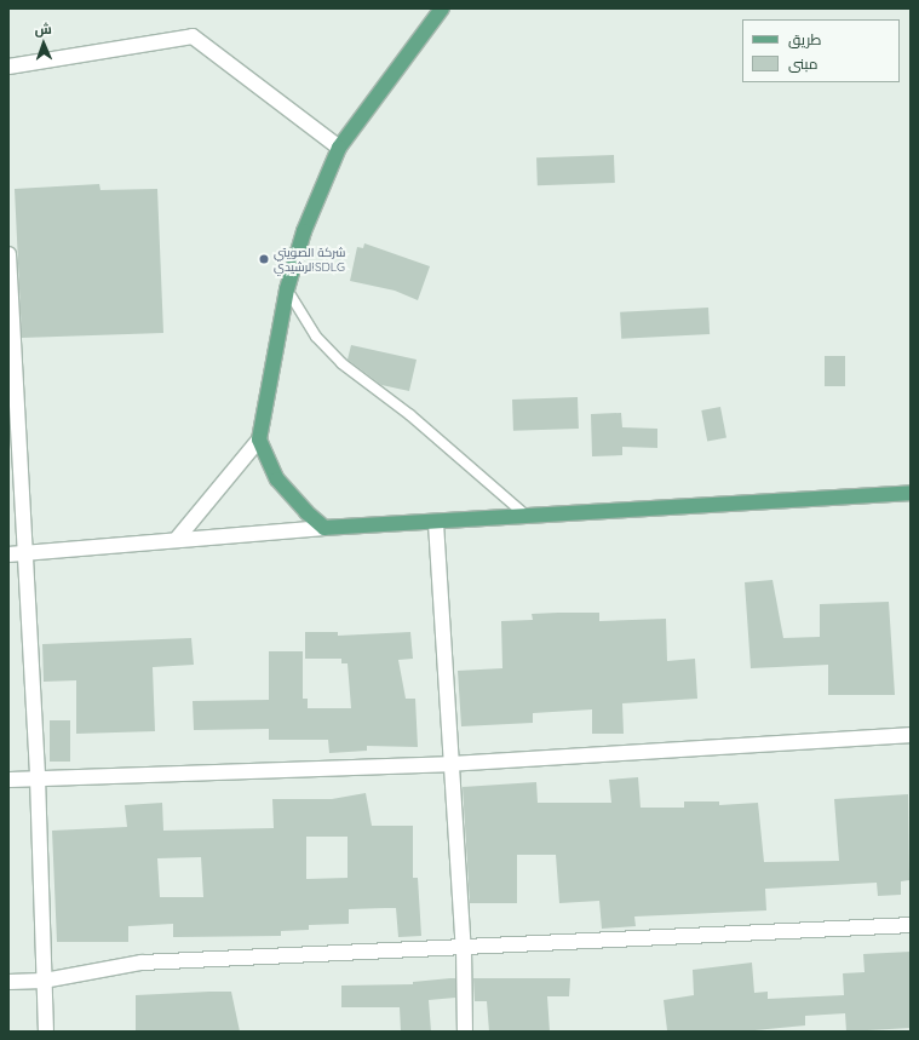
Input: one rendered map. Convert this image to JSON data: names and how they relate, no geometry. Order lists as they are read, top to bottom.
{
  "places": ["شركة الصويتي الرشيديSDLG"],
  "legend": ["طريق", "مبنى"],
  "north": "top"
}
